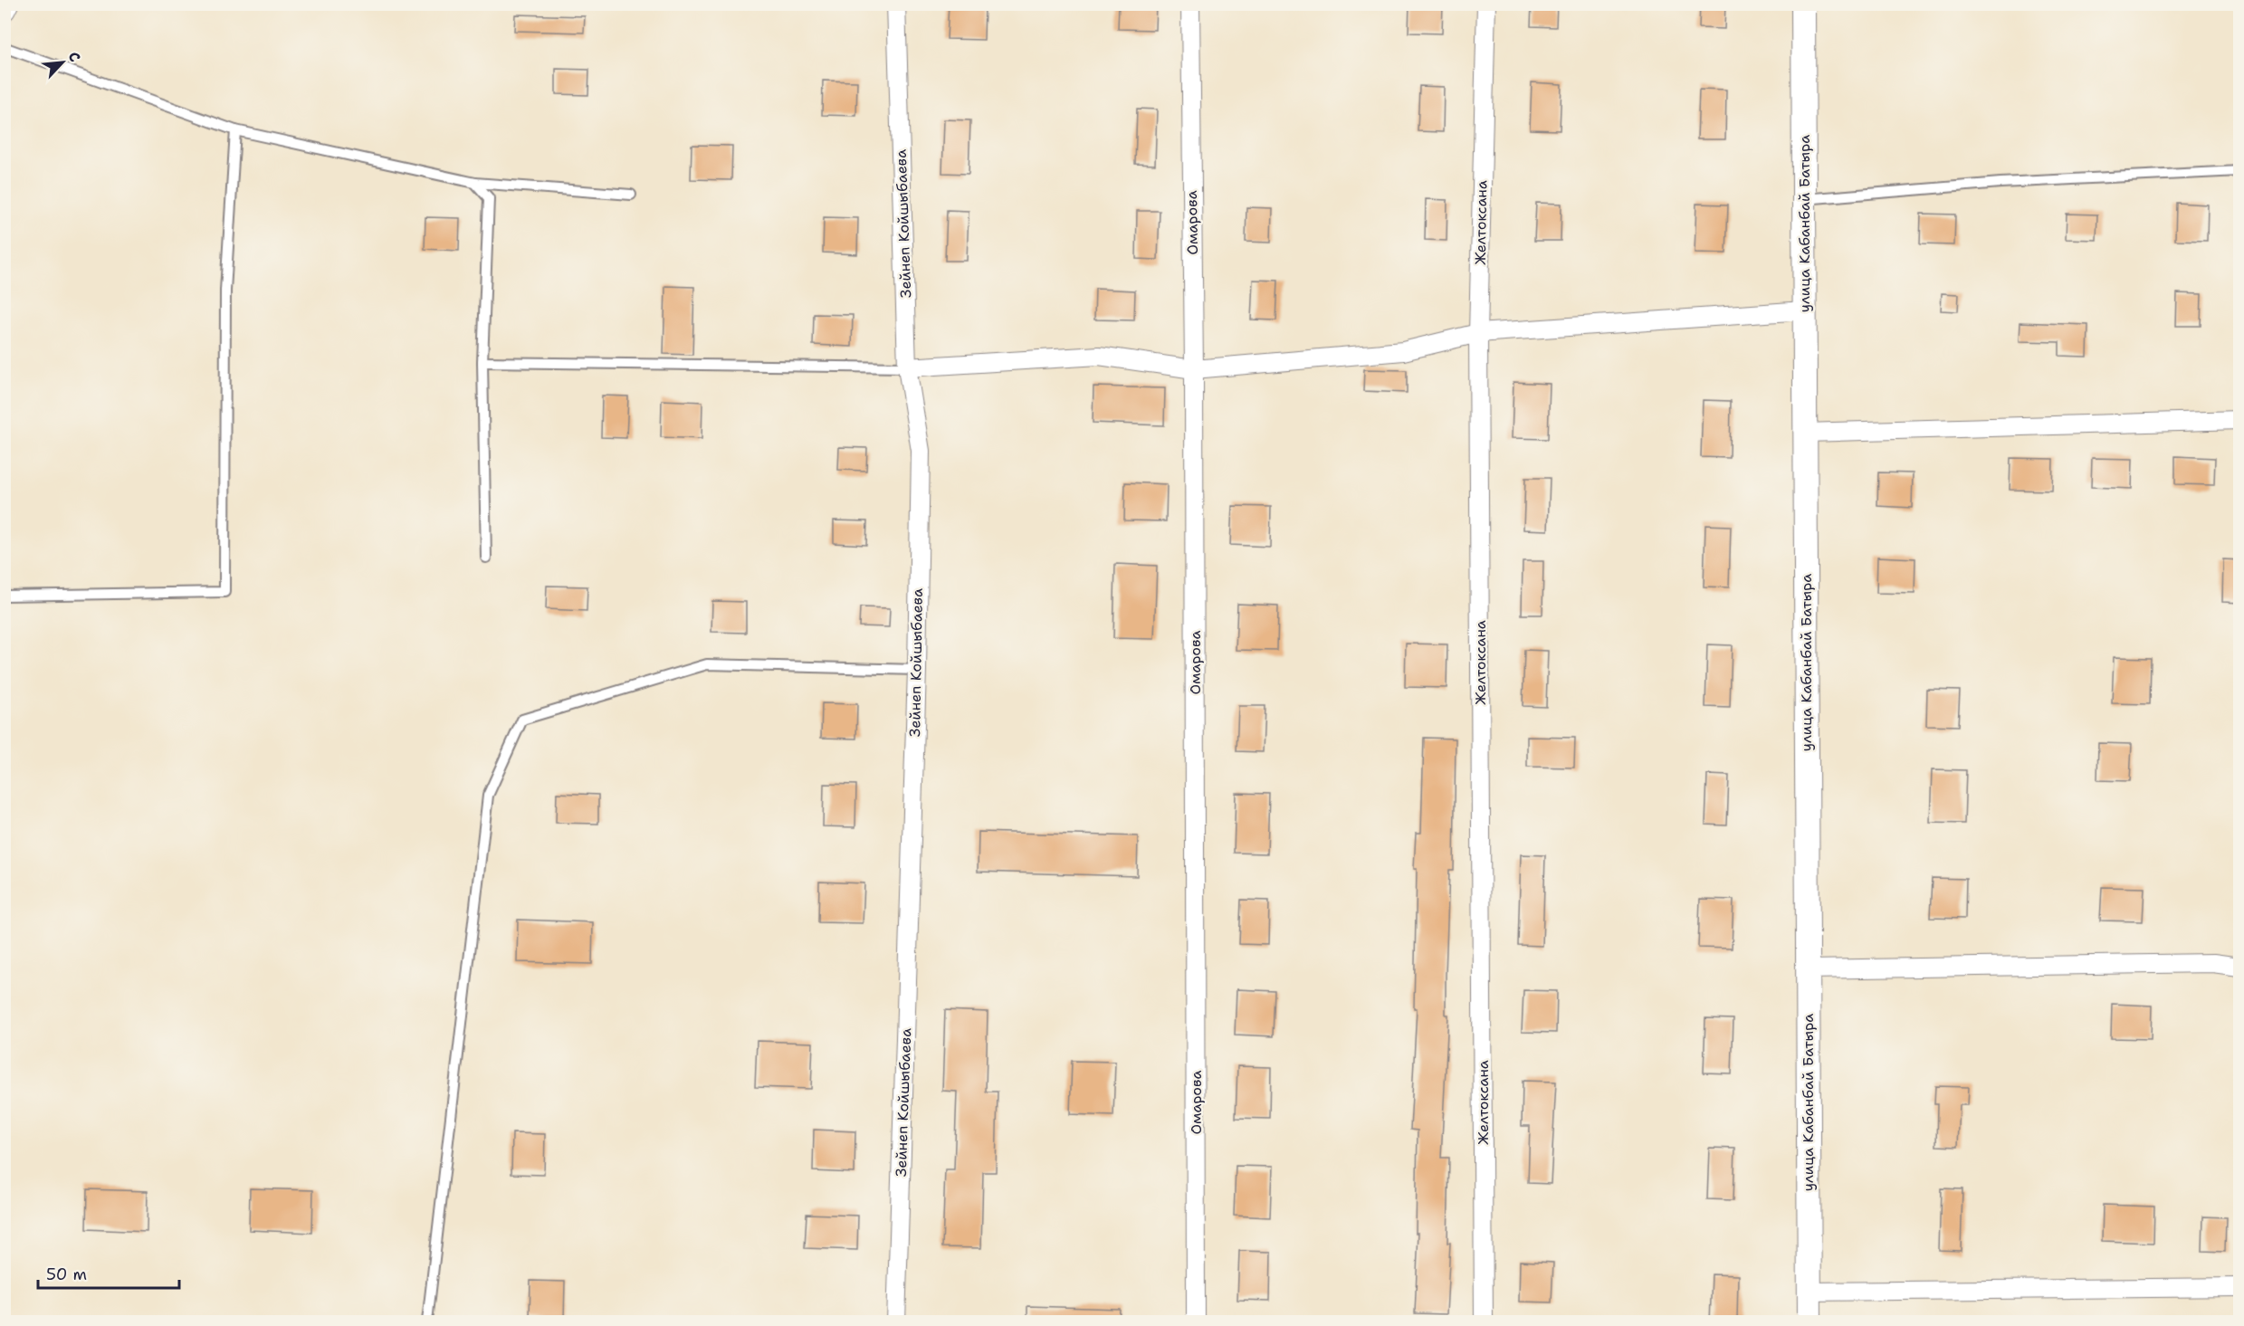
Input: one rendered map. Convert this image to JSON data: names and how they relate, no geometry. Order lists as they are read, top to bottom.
{
  "streets": {
    "street": [
      "Омарова",
      "Желтоксана",
      "Зейнеп Койшыбаева",
      "улица Кабанбай Батыра"
    ]
  },
  "scale_bar": "50 m",
  "north": "top right"
}
